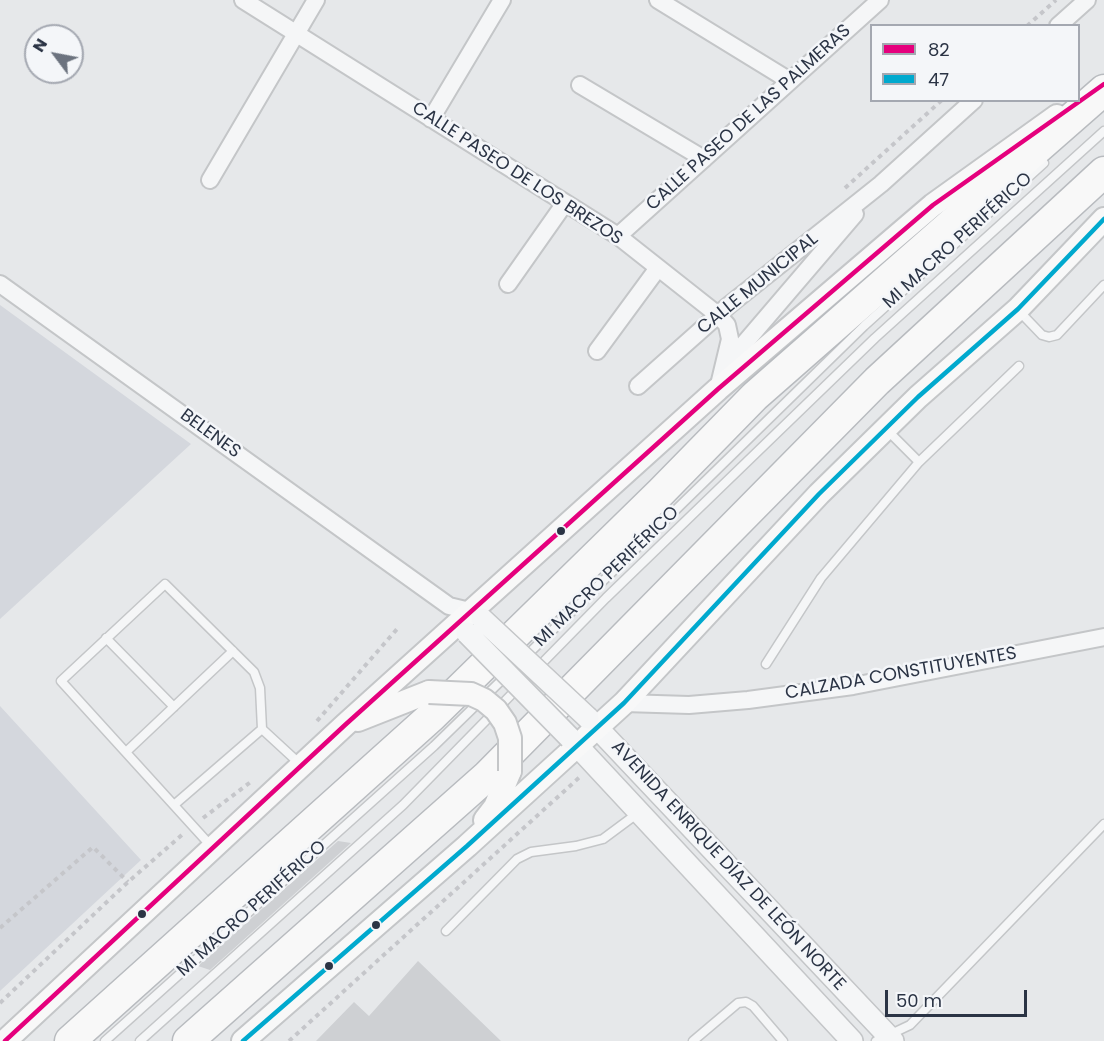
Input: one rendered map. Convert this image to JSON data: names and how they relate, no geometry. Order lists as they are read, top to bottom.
{
  "streets": {
    "street": [
      "CALLE PASEO DE LAS PALMERAS",
      "CALLE PASEO DE LOS BREZOS",
      "CALLE MUNICIPAL",
      "BELENES",
      "CALZADA CONSTITUYENTES",
      "AVENIDA ENRIQUE DÍAZ DE LEÓN NORTE"
    ],
    "lane": ["MI MACRO PERIFÉRICO"]
  },
  "crossings": [
    ["CALLE PASEO DE LAS PALMERAS", "CALLE PASEO DE LOS BREZOS"],
    ["CALLE PASEO DE LOS BREZOS", "CALLE MUNICIPAL"],
    ["BELENES", "AVENIDA ENRIQUE DÍAZ DE LEÓN NORTE"]
  ],
  "lines": ["transit line 82", "transit line 47"],
  "legend": ["82", "47"],
  "scale_bar": "50 m",
  "north": "top left"
}
